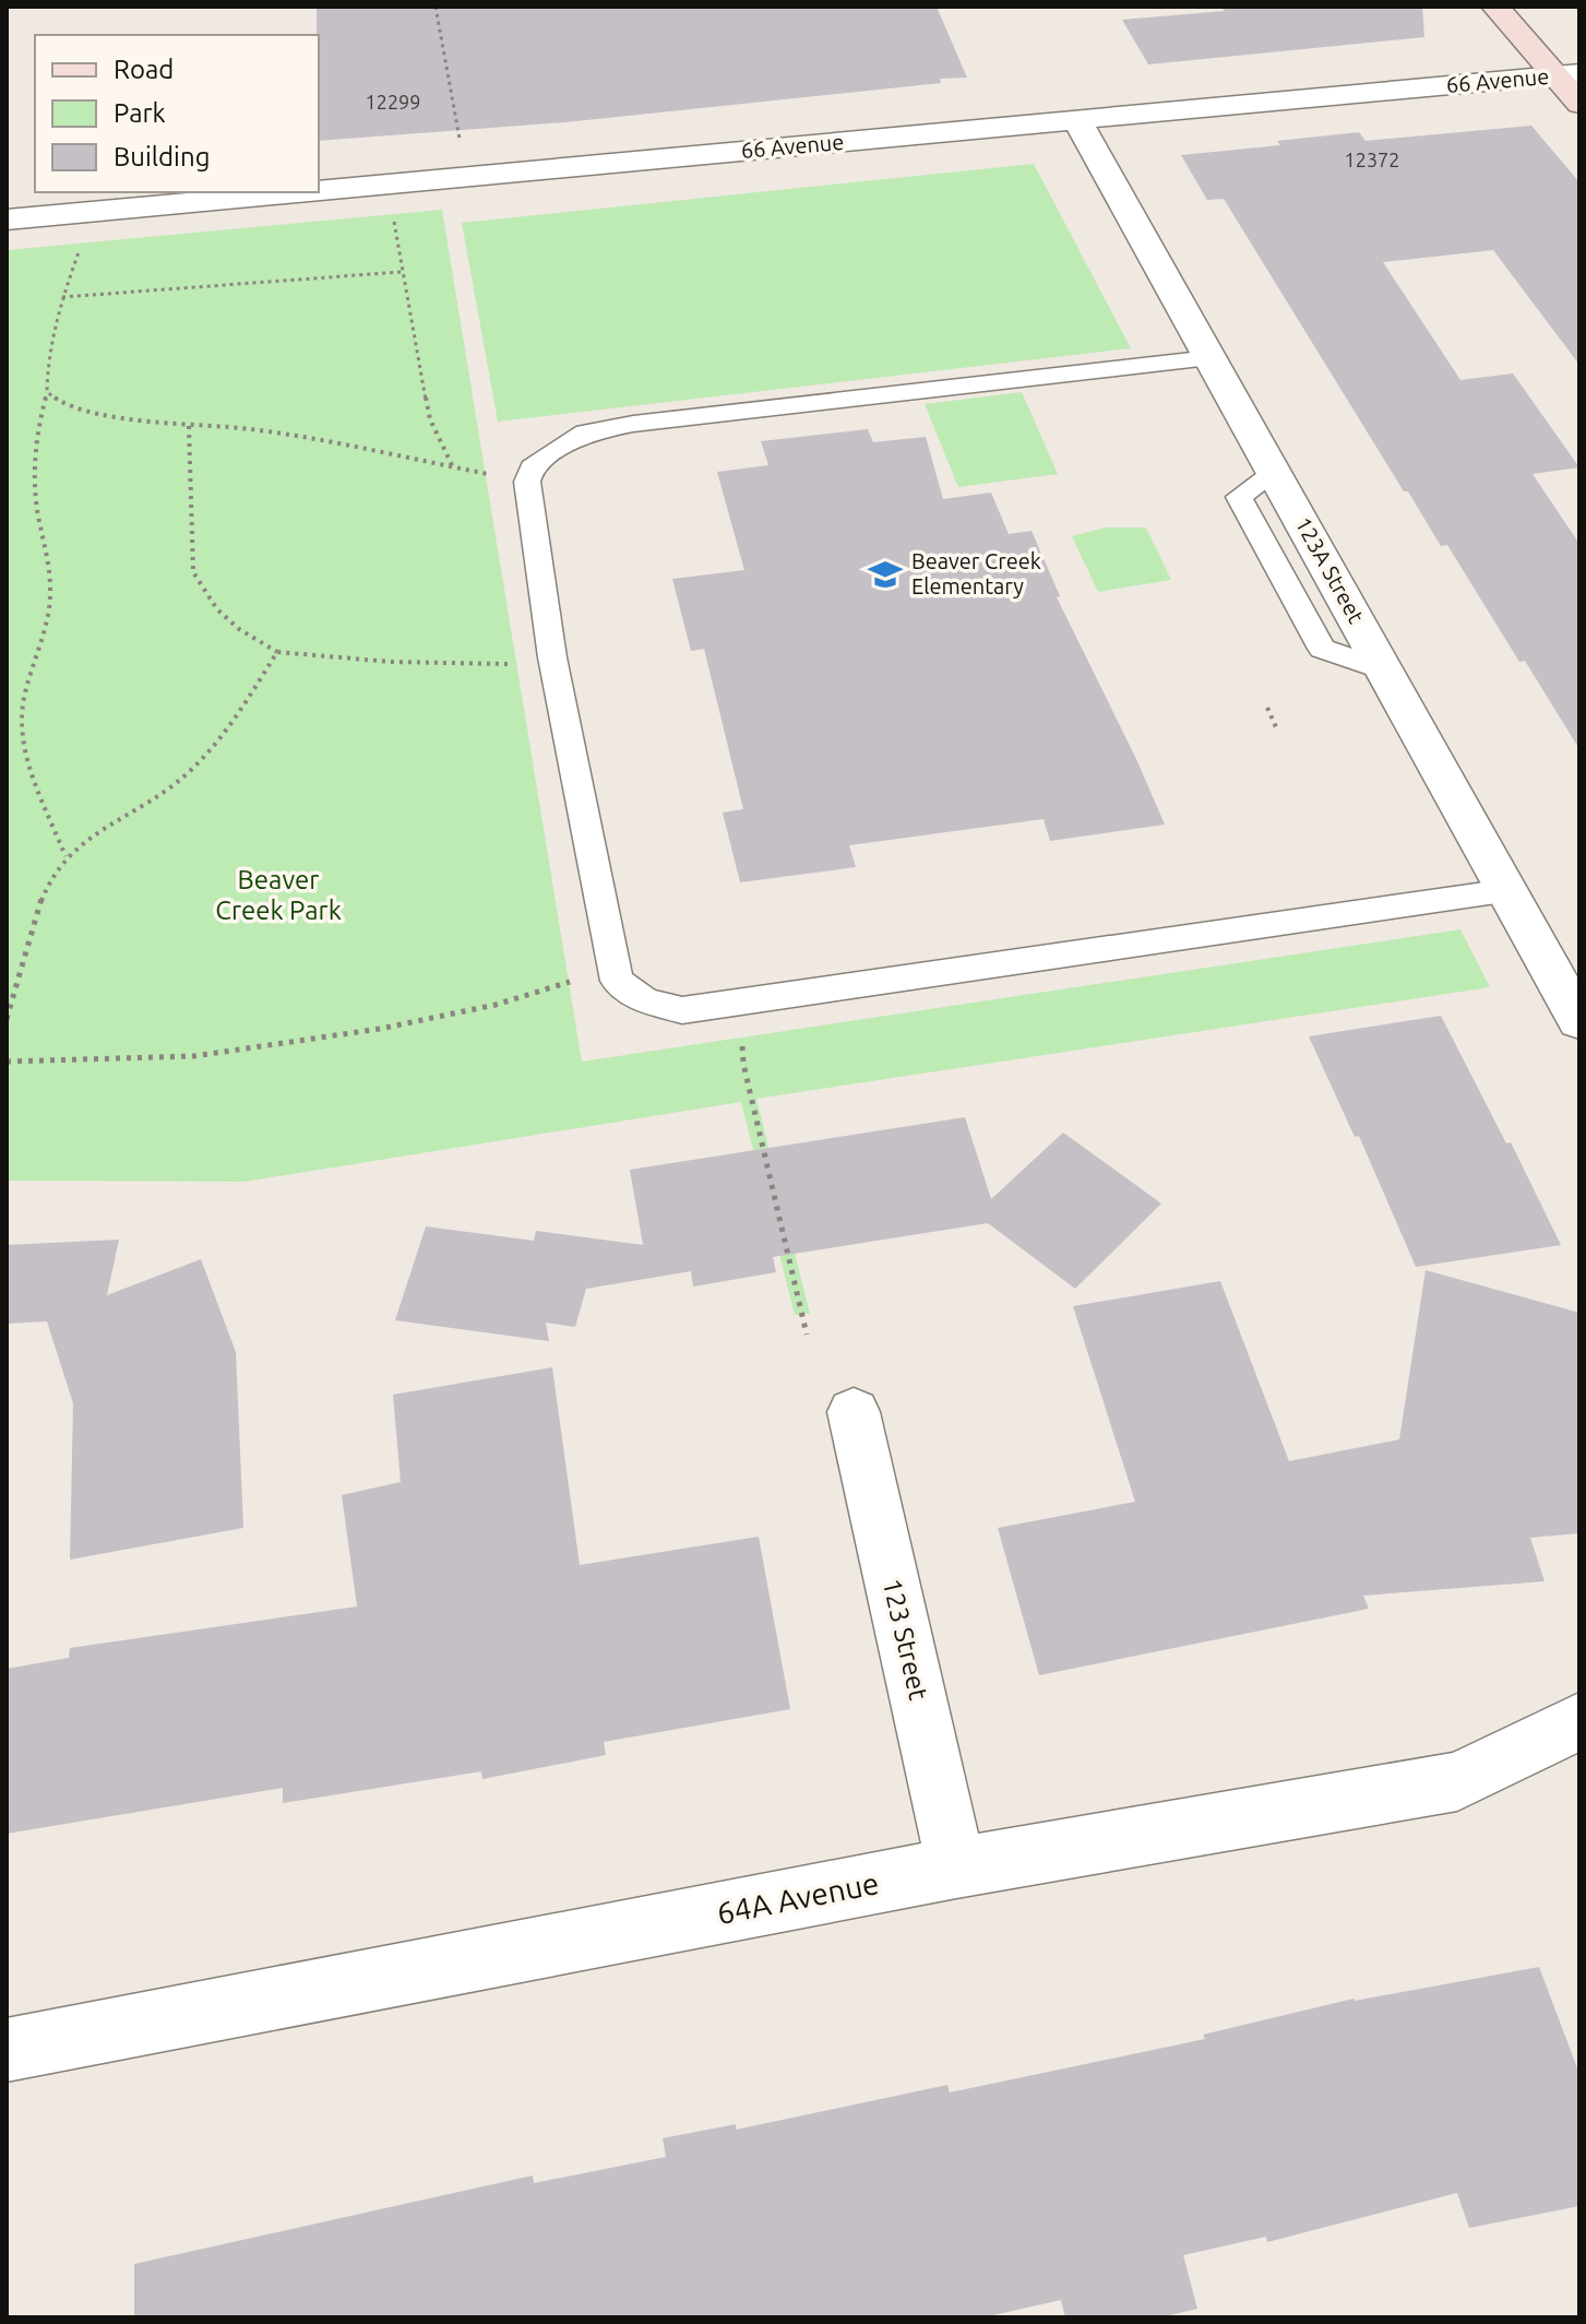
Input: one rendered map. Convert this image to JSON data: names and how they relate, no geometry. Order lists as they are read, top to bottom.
{
  "streets": {
    "street": [
      "66 Avenue",
      "123A Street",
      "123 Street",
      "64A Avenue"
    ]
  },
  "crossings": [
    ["66 Avenue", "123A Street"],
    ["123 Street", "64A Avenue"]
  ],
  "parks": ["Beaver Creek Park"],
  "places": {
    "school or university": ["Beaver Creek Elementary"]
  },
  "house_numbers": ["12299", "12372"],
  "legend": ["Road", "Park", "Building"]
}
